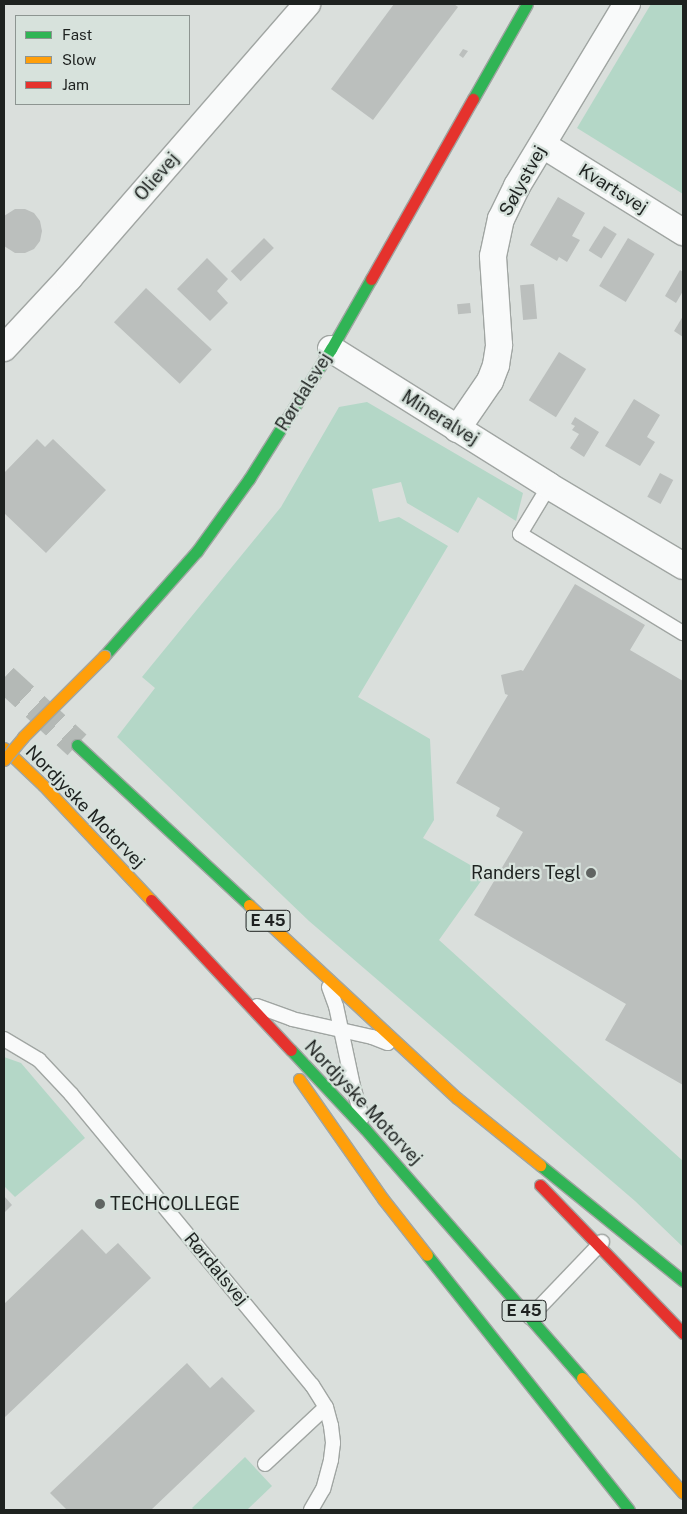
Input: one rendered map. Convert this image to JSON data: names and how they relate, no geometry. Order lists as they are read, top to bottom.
{
  "streets": {
    "main road": ["Rørdalsvej", "Nordjyske Motorvej", "E 45"],
    "street": [
      "Olievej",
      "Sølystvej",
      "Kvartsvej",
      "Mineralvej"
    ]
  },
  "crossings": [
    ["Sølystvej", "Kvartsvej"],
    ["Sølystvej", "Mineralvej"],
    ["Rørdalsvej", "Mineralvej"],
    ["Rørdalsvej", "Nordjyske Motorvej"]
  ],
  "places": ["Randers Tegl", "TECHCOLLEGE"],
  "legend": ["Fast", "Slow", "Jam"]
}
